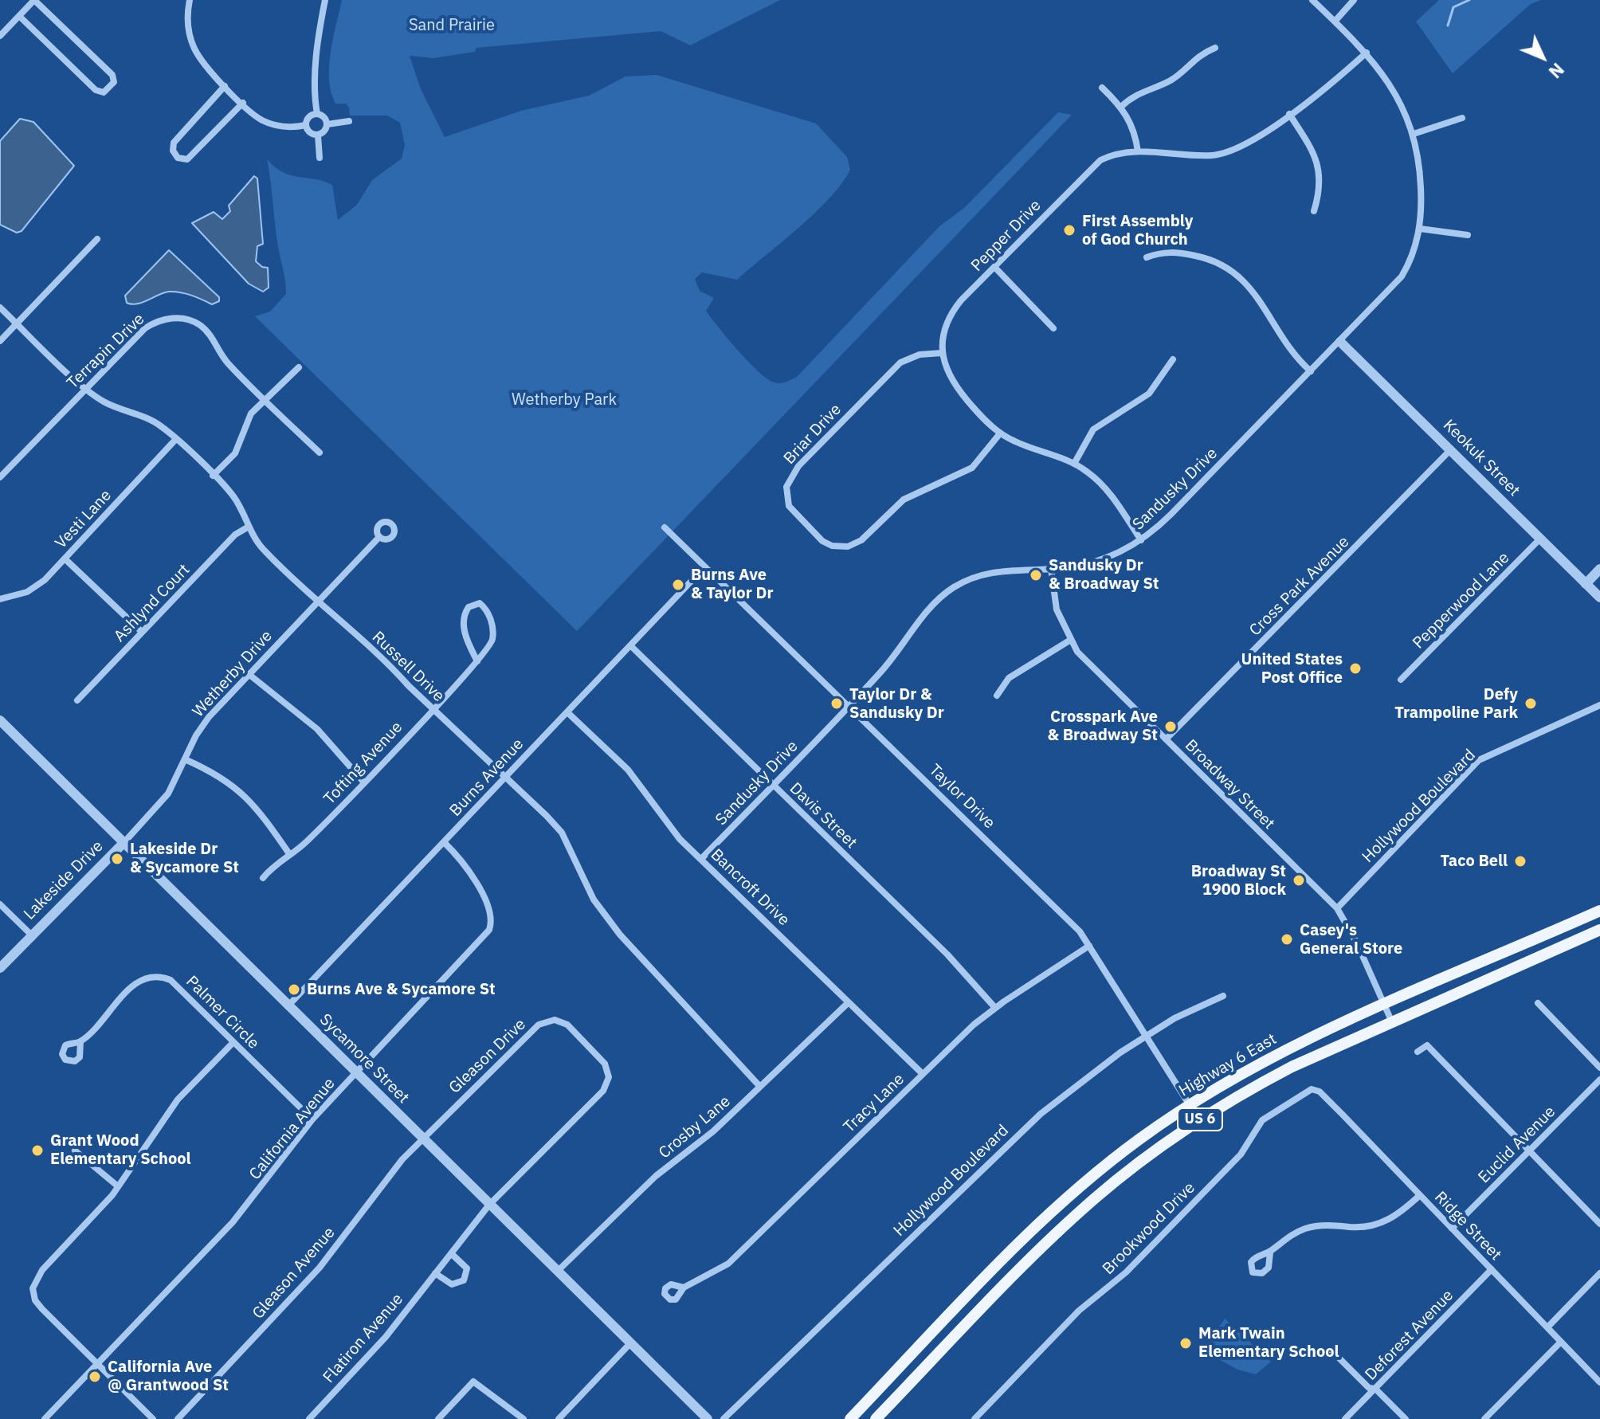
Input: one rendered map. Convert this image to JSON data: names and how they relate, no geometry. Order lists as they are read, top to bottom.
{
  "streets": {
    "main road": ["Highway 6 East", "US 6"],
    "street": [
      "Pepper Drive",
      "Terrapin Drive",
      "Briar Drive",
      "Keokuk Street",
      "Sandusky Drive",
      "Vesti Lane",
      "Cross Park Avenue",
      "Pepperwood Lane",
      "Ashlynd Court",
      "Russell Drive",
      "Wetherby Drive",
      "Tofting Avenue",
      "Burns Avenue",
      "Broadway Street",
      "Taylor Drive",
      "Hollywood Boulevard",
      "Davis Street",
      "Lakeside Drive",
      "Bancroft Drive",
      "Palmer Circle",
      "Gleason Drive",
      "Sycamore Street",
      "Tracy Lane",
      "Crosby Lane",
      "California Avenue",
      "Euclid Avenue",
      "Ridge Street",
      "Brookwood Drive",
      "Gleason Avenue",
      "Deforest Avenue",
      "Flatiron Avenue"
    ]
  },
  "crossings": [
    ["Pepper Drive", "Briar Drive"],
    ["Pepper Drive", "Sandusky Drive"],
    ["Terrapin Drive", "Russell Drive"],
    ["Keokuk Street", "Sandusky Drive"],
    ["Keokuk Street", "Cross Park Avenue"],
    ["Keokuk Street", "Pepperwood Lane"],
    ["Sandusky Drive", "Broadway Street"],
    ["Sandusky Drive", "Taylor Drive"],
    ["Sandusky Drive", "Davis Street"],
    ["Sandusky Drive", "Bancroft Drive"],
    ["Vesti Lane", "Russell Drive"],
    ["Cross Park Avenue", "Broadway Street"],
    ["Ashlynd Court", "Russell Drive"],
    ["Russell Drive", "Wetherby Drive"],
    ["Russell Drive", "Tofting Avenue"],
    ["Russell Drive", "Burns Avenue"],
    ["Russell Drive", "Crosby Lane"],
    ["Wetherby Drive", "Lakeside Drive"],
    ["Wetherby Drive", "Sycamore Street"],
    ["Burns Avenue", "Taylor Drive"],
    ["Burns Avenue", "Davis Street"],
    ["Burns Avenue", "Bancroft Drive"],
    ["Burns Avenue", "Sycamore Street"],
    ["Burns Avenue", "California Avenue"],
    ["Broadway Street", "Hollywood Boulevard"],
    ["Broadway Street", "Highway 6 East"],
    ["Taylor Drive", "Hollywood Boulevard"],
    ["Taylor Drive", "Highway 6 East"],
    ["Taylor Drive", "Tracy Lane"],
    ["Davis Street", "Tracy Lane"],
    ["Lakeside Drive", "Sycamore Street"],
    ["Bancroft Drive", "Tracy Lane"],
    ["Bancroft Drive", "Crosby Lane"],
    ["Palmer Circle", "California Avenue"],
    ["Gleason Drive", "Sycamore Street"],
    ["Gleason Drive", "Gleason Avenue"],
    ["Gleason Drive", "Flatiron Avenue"],
    ["Sycamore Street", "Crosby Lane"],
    ["Sycamore Street", "California Avenue"],
    ["Sycamore Street", "Gleason Avenue"],
    ["Sycamore Street", "Flatiron Avenue"],
    ["Euclid Avenue", "Ridge Street"],
    ["Ridge Street", "Brookwood Drive"],
    ["Ridge Street", "Deforest Avenue"]
  ],
  "parks": ["Sand Prairie", "Wetherby Park"],
  "places": [
    "First Assembly of God Church",
    "Sandusky Dr & Broadway St",
    "Burns Ave & Taylor Dr",
    "United States Post Office",
    "Taylor Dr & Sandusky Dr",
    "Defy Trampoline Park",
    "Crosspark Ave & Broadway St",
    "Lakeside Dr & Sycamore St",
    "Taco Bell",
    "Broadway St 1900 Block",
    "Casey's General Store",
    "Burns Ave & Sycamore St",
    "Grant Wood Elementary School",
    "Mark Twain Elementary School",
    "California Ave @ Grantwood St"
  ],
  "north": "bottom right"
}
